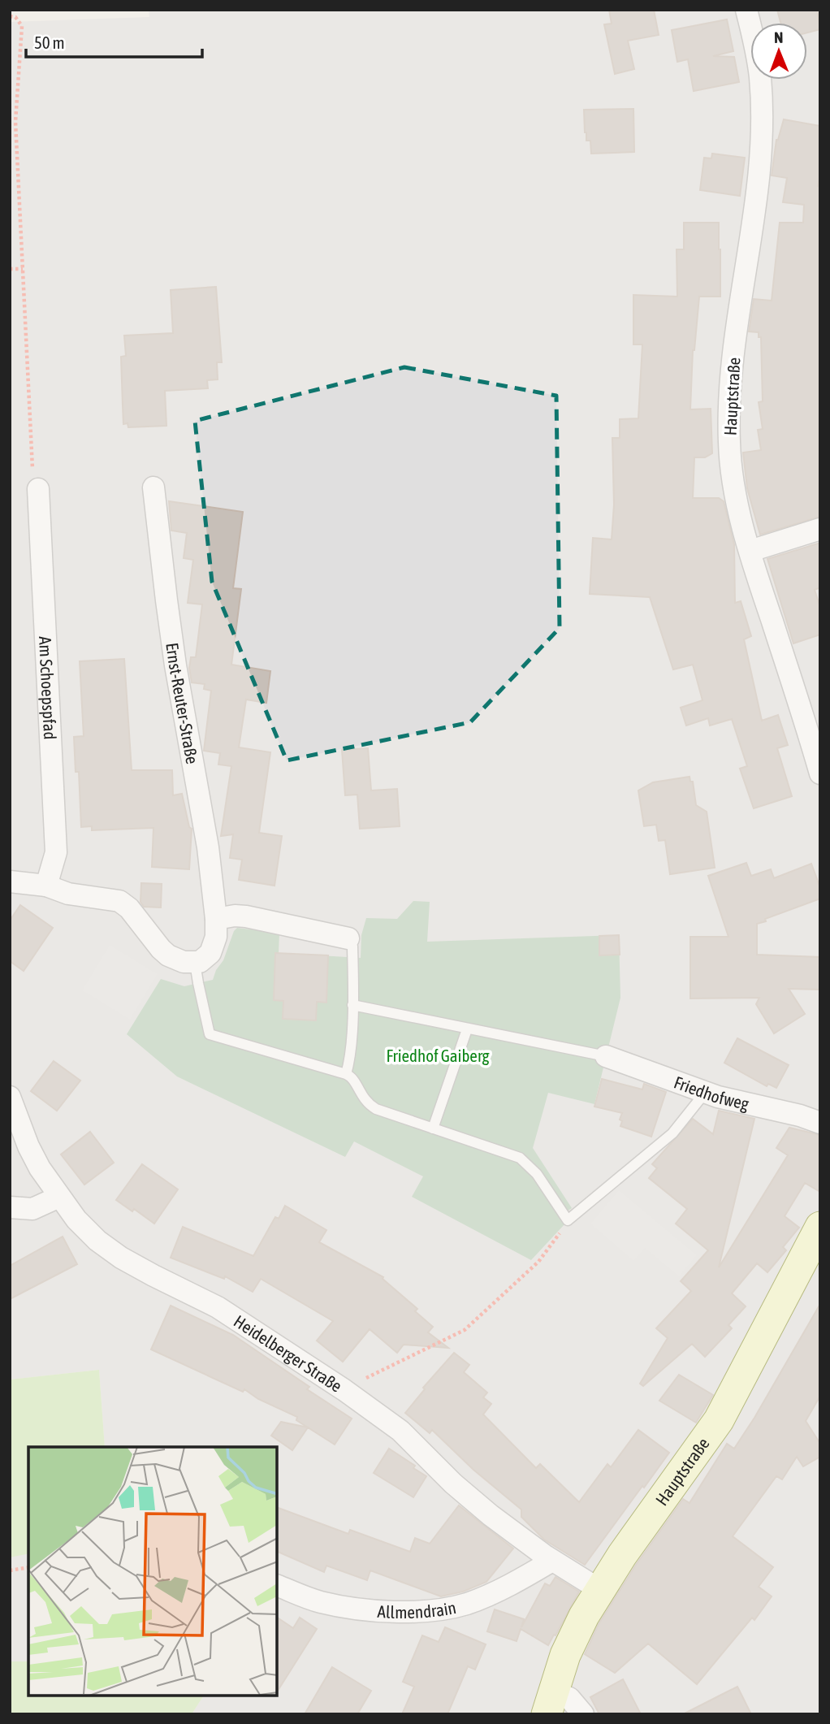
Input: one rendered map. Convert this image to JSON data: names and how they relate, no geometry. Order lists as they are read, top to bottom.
{
  "streets": {
    "main road": ["Hauptstraße"],
    "street": [
      "Am Schoepspfad",
      "Ernst-Reuter-Straße",
      "Friedhofweg",
      "Heidelberger Straße",
      "Allmendrain"
    ]
  },
  "crossings": [
    ["Hauptstraße", "Heidelberger Straße"],
    ["Heidelberger Straße", "Allmendrain"]
  ],
  "parks": ["Friedhof Gaiberg"],
  "scale_bar": "50 m",
  "north": "top"
}
